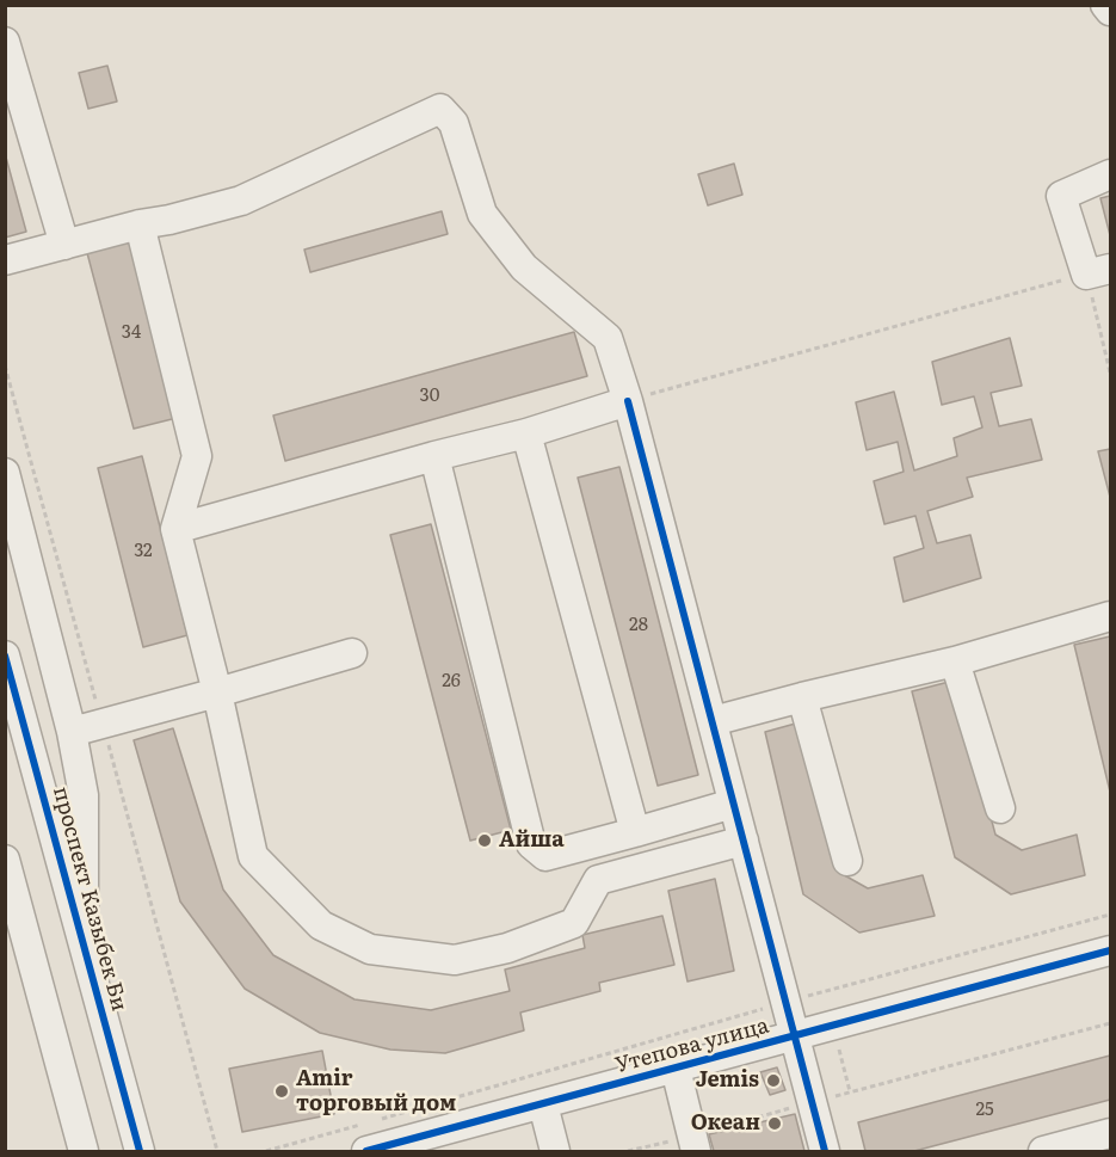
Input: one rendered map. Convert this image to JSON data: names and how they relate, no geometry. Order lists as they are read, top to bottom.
{
  "streets": {
    "street": ["проспект Казыбек Би", "Утепова улица"]
  },
  "places": [
    "Айша",
    "Jemis",
    "Amir торговый дом",
    "Океан"
  ],
  "house_numbers": [
    "34",
    "30",
    "32",
    "28",
    "26",
    "25"
  ]
}
